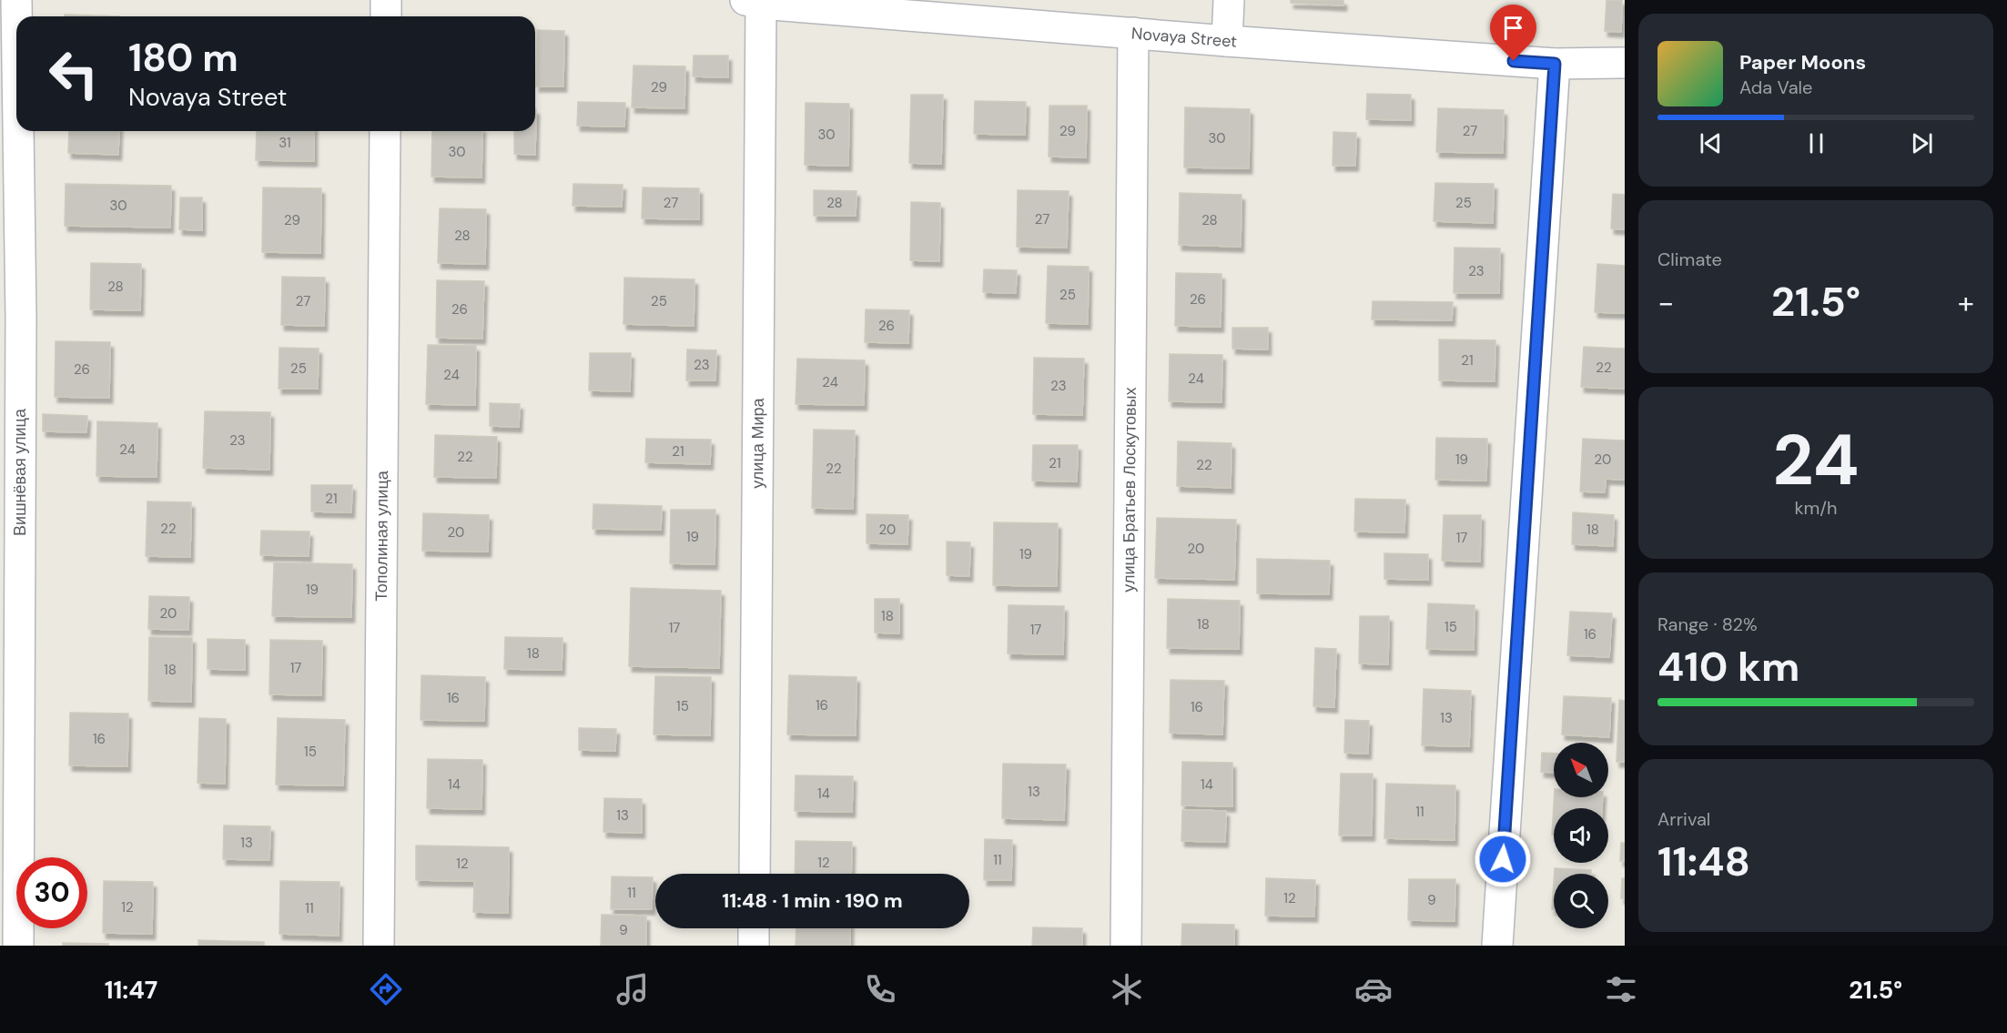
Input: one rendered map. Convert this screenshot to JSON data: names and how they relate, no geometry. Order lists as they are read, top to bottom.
{
  "streets": {
    "street": [
      "Novaya Street",
      "улица Мира",
      "Вишнёвая улица",
      "улица Братьев Лоскутовых",
      "Тополиная улица"
    ]
  },
  "crossings": [
    ["Novaya Street", "улица Мира"],
    ["Novaya Street", "улица Братьев Лоскутовых"]
  ],
  "house_numbers": [
    "29",
    "29",
    "27",
    "30",
    "30",
    "31",
    "30",
    "27",
    "28",
    "25",
    "30",
    "27",
    "29",
    "28",
    "28",
    "23",
    "28",
    "25",
    "26",
    "27",
    "25",
    "26",
    "26",
    "21",
    "23",
    "22",
    "25",
    "26",
    "24",
    "24",
    "24",
    "23",
    "23",
    "24",
    "21",
    "22",
    "19",
    "20",
    "21",
    "22",
    "22",
    "21",
    "22",
    "20",
    "18",
    "20",
    "19",
    "17",
    "20",
    "19",
    "19",
    "20",
    "18",
    "18",
    "15",
    "17",
    "17",
    "16",
    "18",
    "17",
    "18",
    "16",
    "16",
    "15",
    "16",
    "13",
    "16",
    "15",
    "14",
    "14",
    "13",
    "14",
    "11",
    "13",
    "13",
    "11",
    "12",
    "12",
    "11",
    "12",
    "9",
    "12",
    "11",
    "9"
  ],
  "north": "top left",
  "page": {
    "turn": ["180 m", "Novaya Street"],
    "song": ["Paper Moons", "Ada Vale"],
    "tile": [
      "Climate",
      ["24", "km/h"],
      ["Range · 82%", "410 km"],
      ["Arrival", "11:48"]
    ],
    "heat": ["−", "21.5°", "+"],
    "limit": "30",
    "trip": "11:48 · 1 min · 190 m",
    "tabs": ["11:47", "21.5°"]
  }
}
